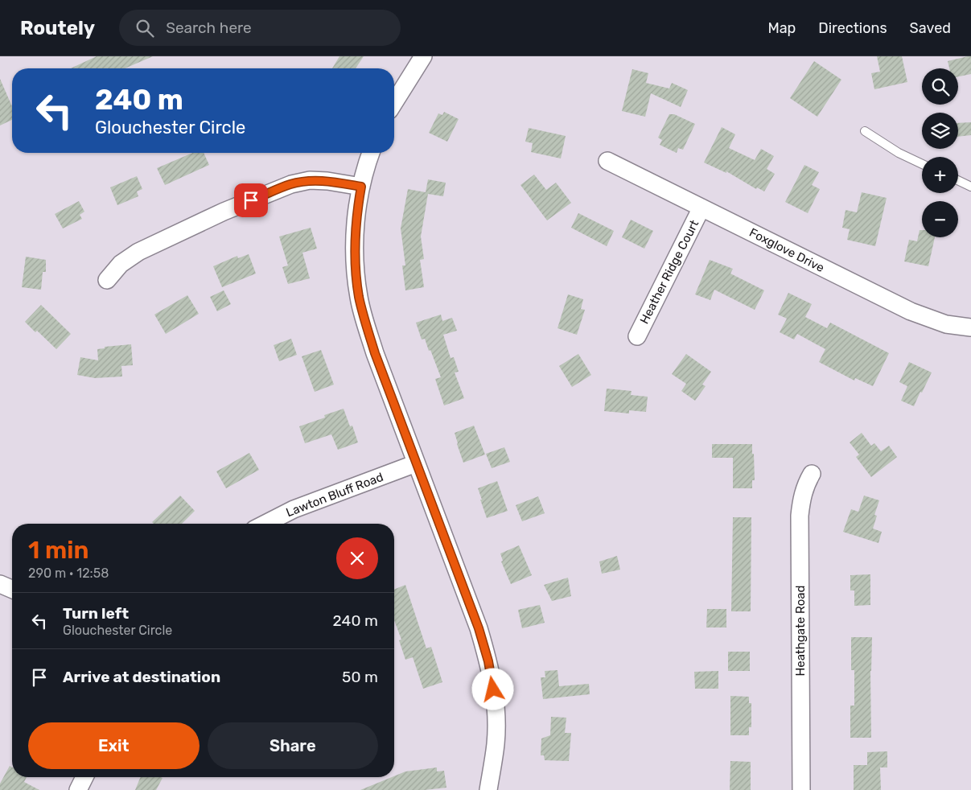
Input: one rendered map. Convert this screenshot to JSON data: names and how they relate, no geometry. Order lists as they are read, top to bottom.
{
  "streets": {
    "street": [
      "Foxglove Drive",
      "Heather Ridge Court",
      "Lawton Bluff Road",
      "Heathgate Road"
    ]
  },
  "crossings": [
    ["Foxglove Drive", "Heather Ridge Court"]
  ],
  "page": {
    "header": "Routely",
    "search": "Search here",
    "nav": ["Map", "Directions", "Saved"],
    "map_buttons": ["+", "−"],
    "turn": ["240 m", "Glouchester Circle"],
    "heading": ["1 min", "290 m · 12:58"],
    "list": [
      {
        "name": "Turn left",
        "note": "Glouchester Circle",
        "value": "240 m"
      },
      {
        "name": "Arrive at destination",
        "value": "50 m"
      }
    ],
    "buttons": ["Exit", "Share"]
  }
}
